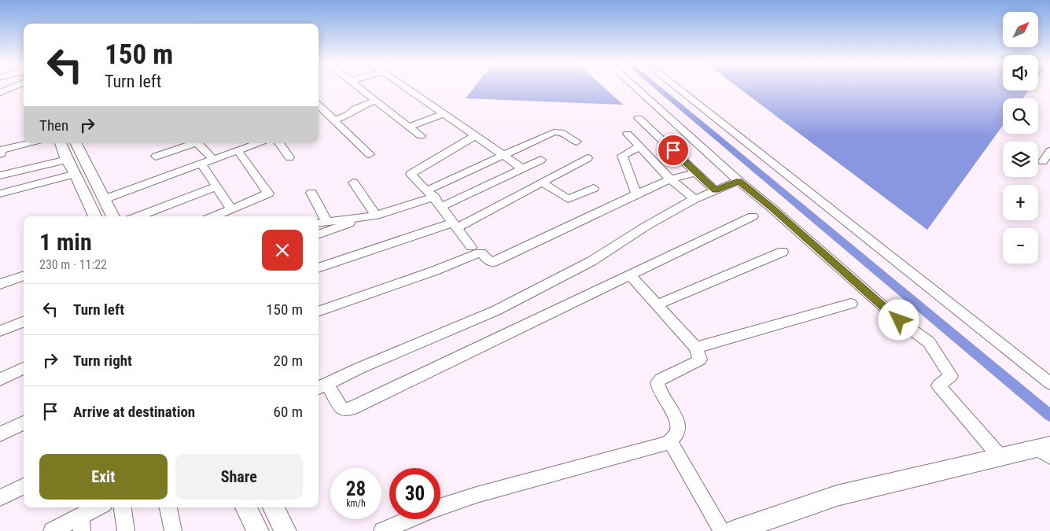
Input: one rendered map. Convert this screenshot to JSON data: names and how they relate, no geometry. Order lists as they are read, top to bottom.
{
  "north": "top right",
  "page": {
    "map_buttons": ["+", "−"],
    "turn": ["150 m", "Turn left"],
    "then": "Then",
    "heading": ["1 min", "230 m · 11:22"],
    "list": [
      {
        "name": "Turn left",
        "value": "150 m"
      },
      {
        "name": "Turn right",
        "value": "20 m"
      },
      {
        "name": "Arrive at destination",
        "value": "60 m"
      }
    ],
    "buttons": ["Exit", "Share"],
    "speed": "28 km/h",
    "limit": "30"
  }
}
